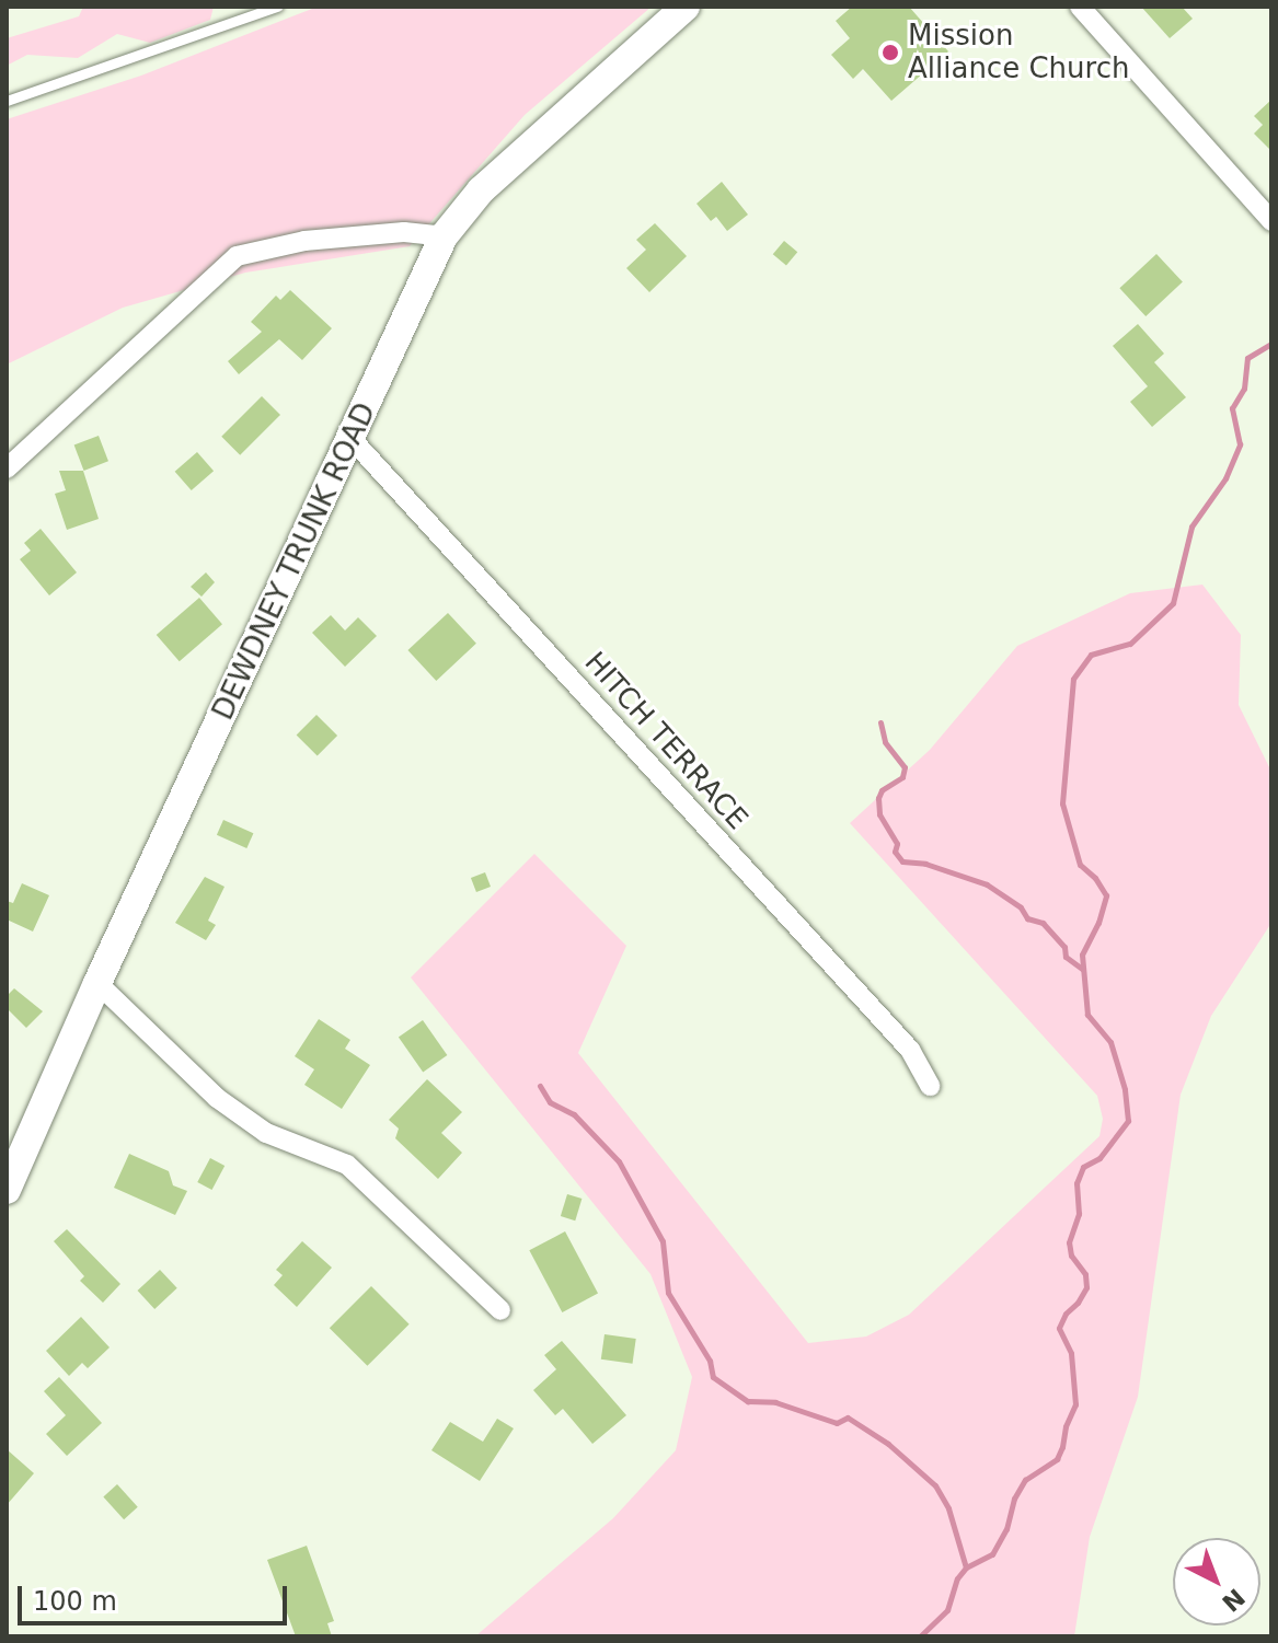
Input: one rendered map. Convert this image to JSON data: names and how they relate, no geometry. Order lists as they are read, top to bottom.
{
  "streets": {
    "main road": ["DEWDNEY TRUNK ROAD"],
    "street": ["HITCH TERRACE"]
  },
  "crossings": [
    ["DEWDNEY TRUNK ROAD", "HITCH TERRACE"]
  ],
  "places": ["Mission Alliance Church"],
  "scale_bar": "100 m",
  "north": "bottom right"
}
